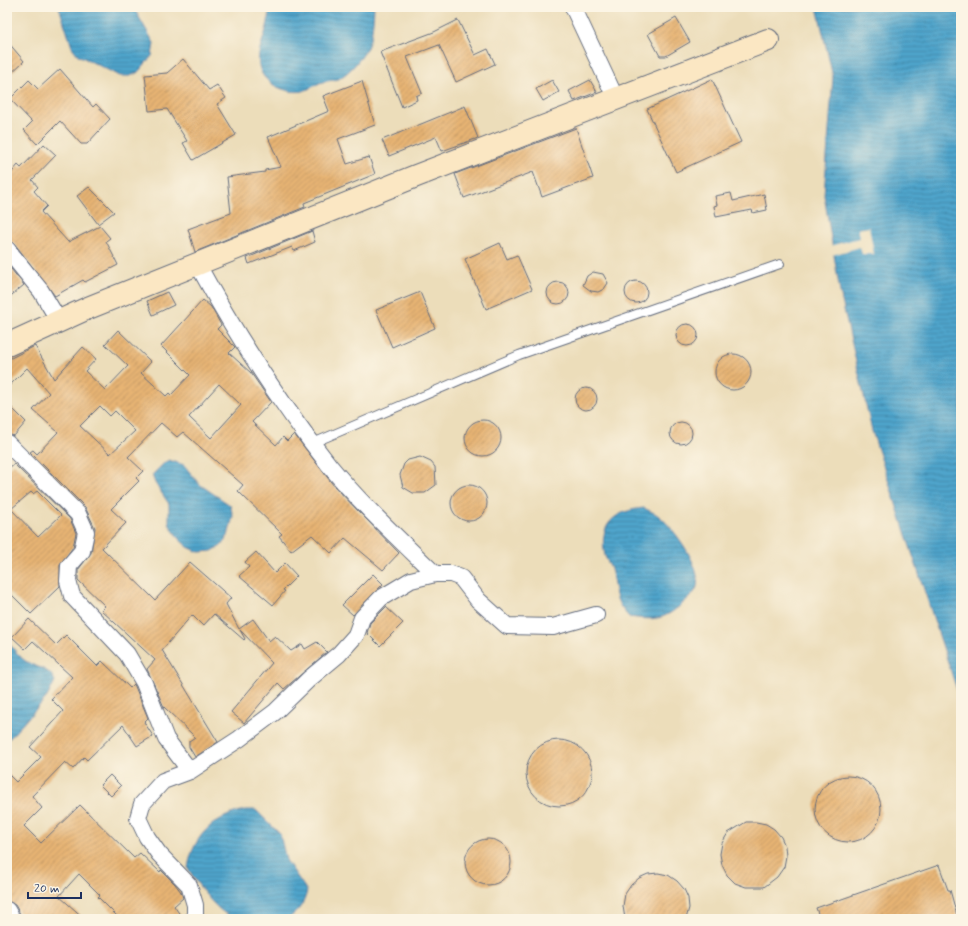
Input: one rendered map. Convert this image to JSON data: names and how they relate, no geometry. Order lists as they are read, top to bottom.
{
  "scale_bar": "20 m"
}
